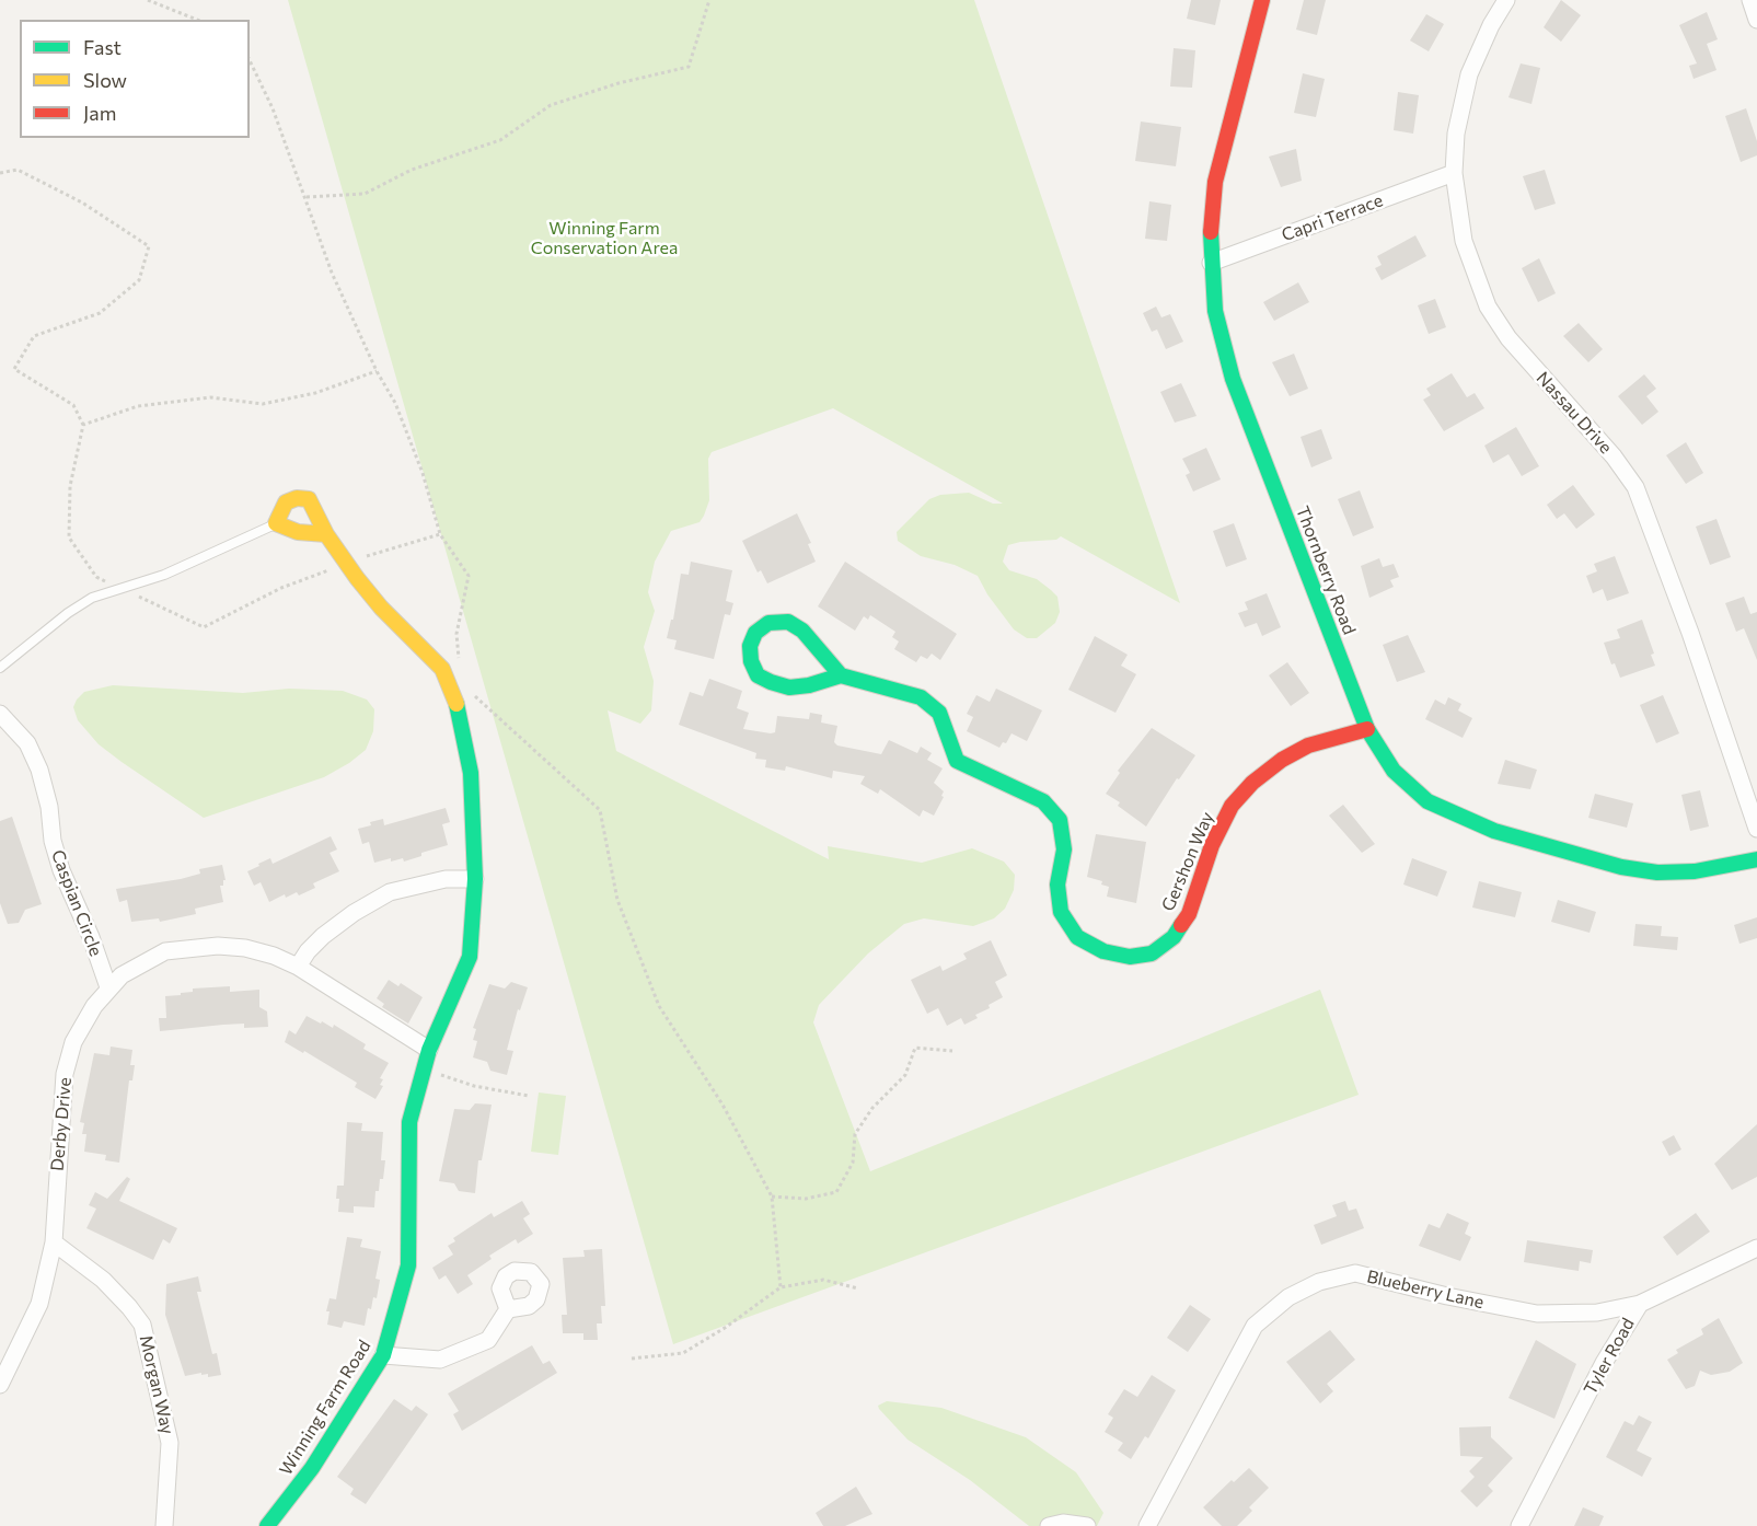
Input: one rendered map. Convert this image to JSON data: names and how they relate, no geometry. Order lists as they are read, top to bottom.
{
  "streets": {
    "street": [
      "Capri Terrace",
      "Nassau Drive",
      "Thornberry Road",
      "Gershon Way",
      "Caspian Circle",
      "Derby Drive",
      "Blueberry Lane",
      "Tyler Road",
      "Morgan Way",
      "Winning Farm Road"
    ]
  },
  "crossings": [
    ["Capri Terrace", "Nassau Drive"],
    ["Capri Terrace", "Thornberry Road"],
    ["Thornberry Road", "Gershon Way"],
    ["Caspian Circle", "Derby Drive"],
    ["Derby Drive", "Morgan Way"],
    ["Derby Drive", "Winning Farm Road"],
    ["Blueberry Lane", "Tyler Road"]
  ],
  "parks": ["Winning Farm Conservation Area"],
  "legend": ["Fast", "Slow", "Jam"]
}
